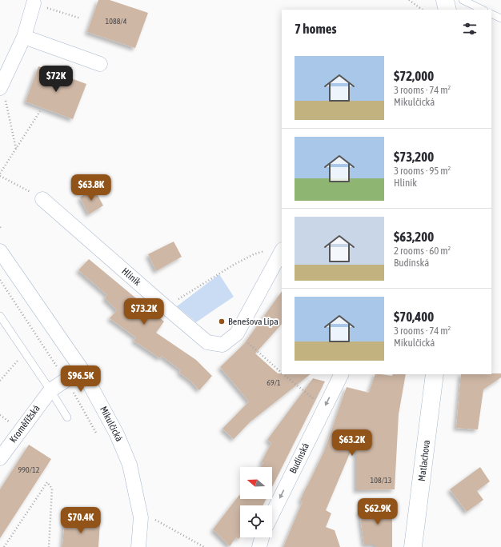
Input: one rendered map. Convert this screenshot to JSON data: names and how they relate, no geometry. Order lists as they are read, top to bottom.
{
  "streets": {
    "street": [
      "Hliník",
      "Kroměřížská",
      "Mikulčická",
      "Budínská",
      "Matlachova"
    ]
  },
  "crossings": [
    ["Kroměřížská", "Mikulčická"]
  ],
  "one_way": ["Budínská"],
  "places": ["Benešova Lípa"],
  "house_numbers": [
    "1088/4",
    "69/1",
    "990/12",
    "108/13"
  ],
  "north": "left",
  "page": {
    "heading": "7 homes",
    "list": [
      {
        "name": "$72,000",
        "note": "3 rooms · 74 m² · Mikulčická"
      },
      {
        "name": "$73,200",
        "note": "3 rooms · 95 m² · Hliník"
      },
      {
        "name": "$63,200",
        "note": "2 rooms · 60 m² · Budínská"
      },
      {
        "name": "$70,400",
        "note": "3 rooms · 74 m² · Mikulčická"
      }
    ],
    "price": [
      "$72K",
      "$63.8K",
      "$73.2K",
      "$96.5K",
      "$63.2K",
      "$62.9K",
      "$70.4K"
    ]
  }
}
